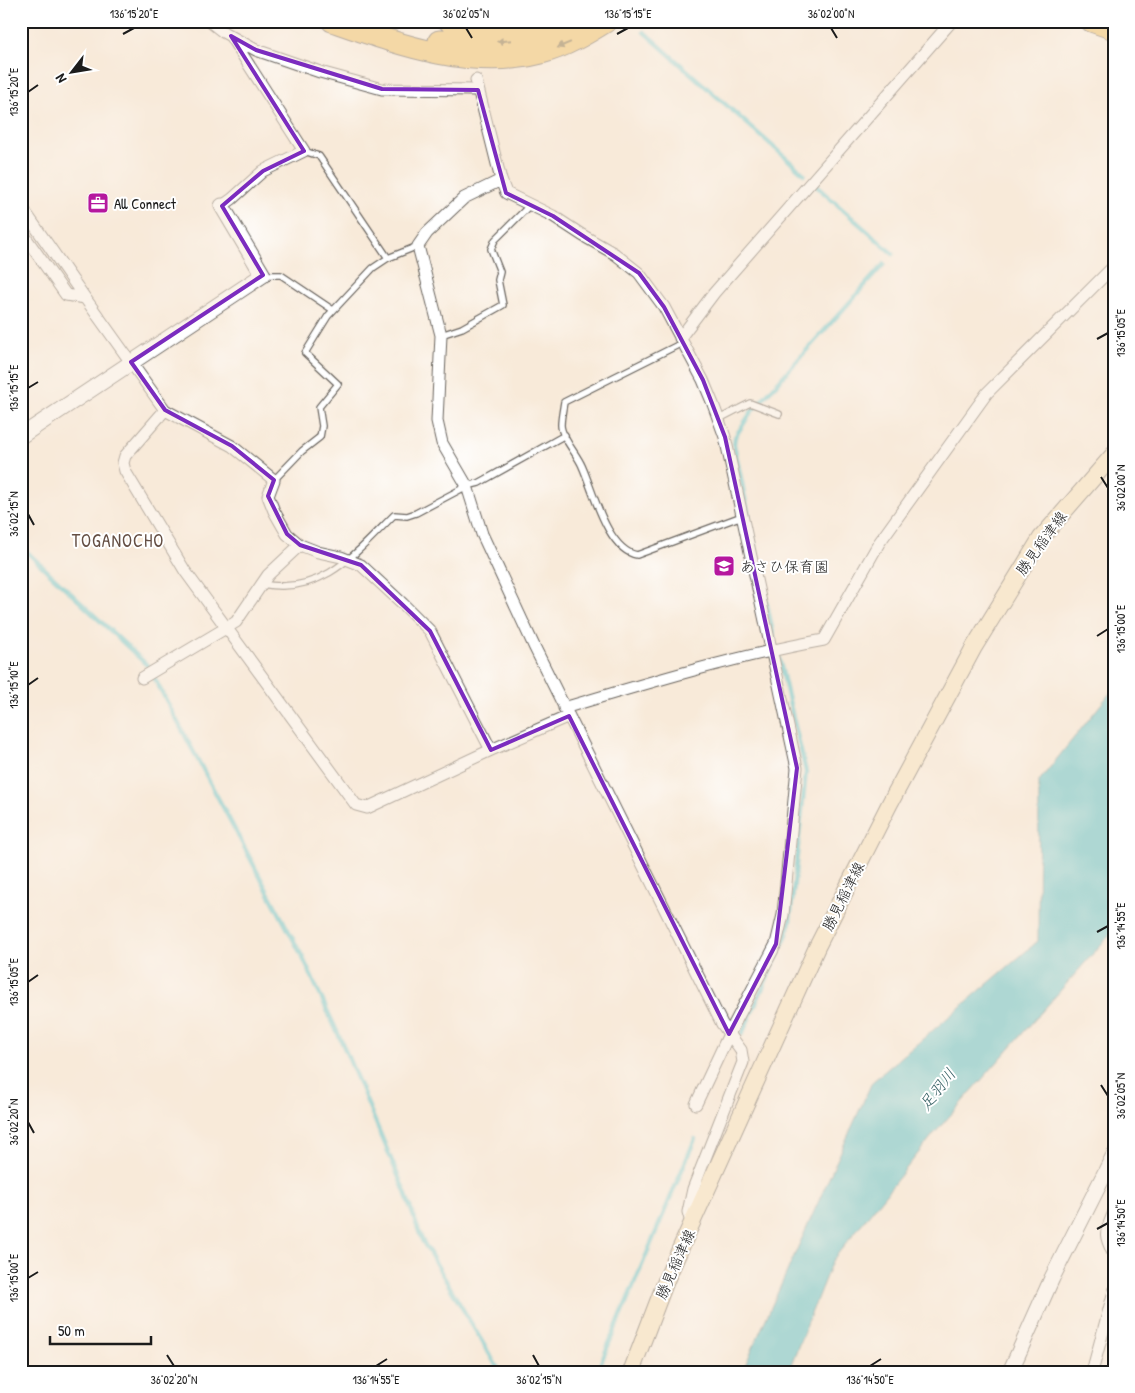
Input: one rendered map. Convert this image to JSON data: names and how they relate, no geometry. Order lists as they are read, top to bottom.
{
  "streets": {
    "main road": ["勝見稲津線"]
  },
  "districts": ["TOGANOCHO"],
  "water": ["足羽川"],
  "places": {
    "office": ["All Connect"],
    "school or university": ["あさひ保育園"]
  },
  "scale_bar": "50 m",
  "north": "bottom left",
  "coordinates": [
    "136°15'20\"E",
    "36°02'05\"N",
    "136°15'15\"E",
    "36°02'00\"N",
    "136°15'05\"E",
    "36°02'15\"N",
    "136°15'00\"E",
    "136°15'10\"E",
    "136°14'55\"E",
    "36°02'20\"N",
    "136°14'50\"E"
  ]
}
